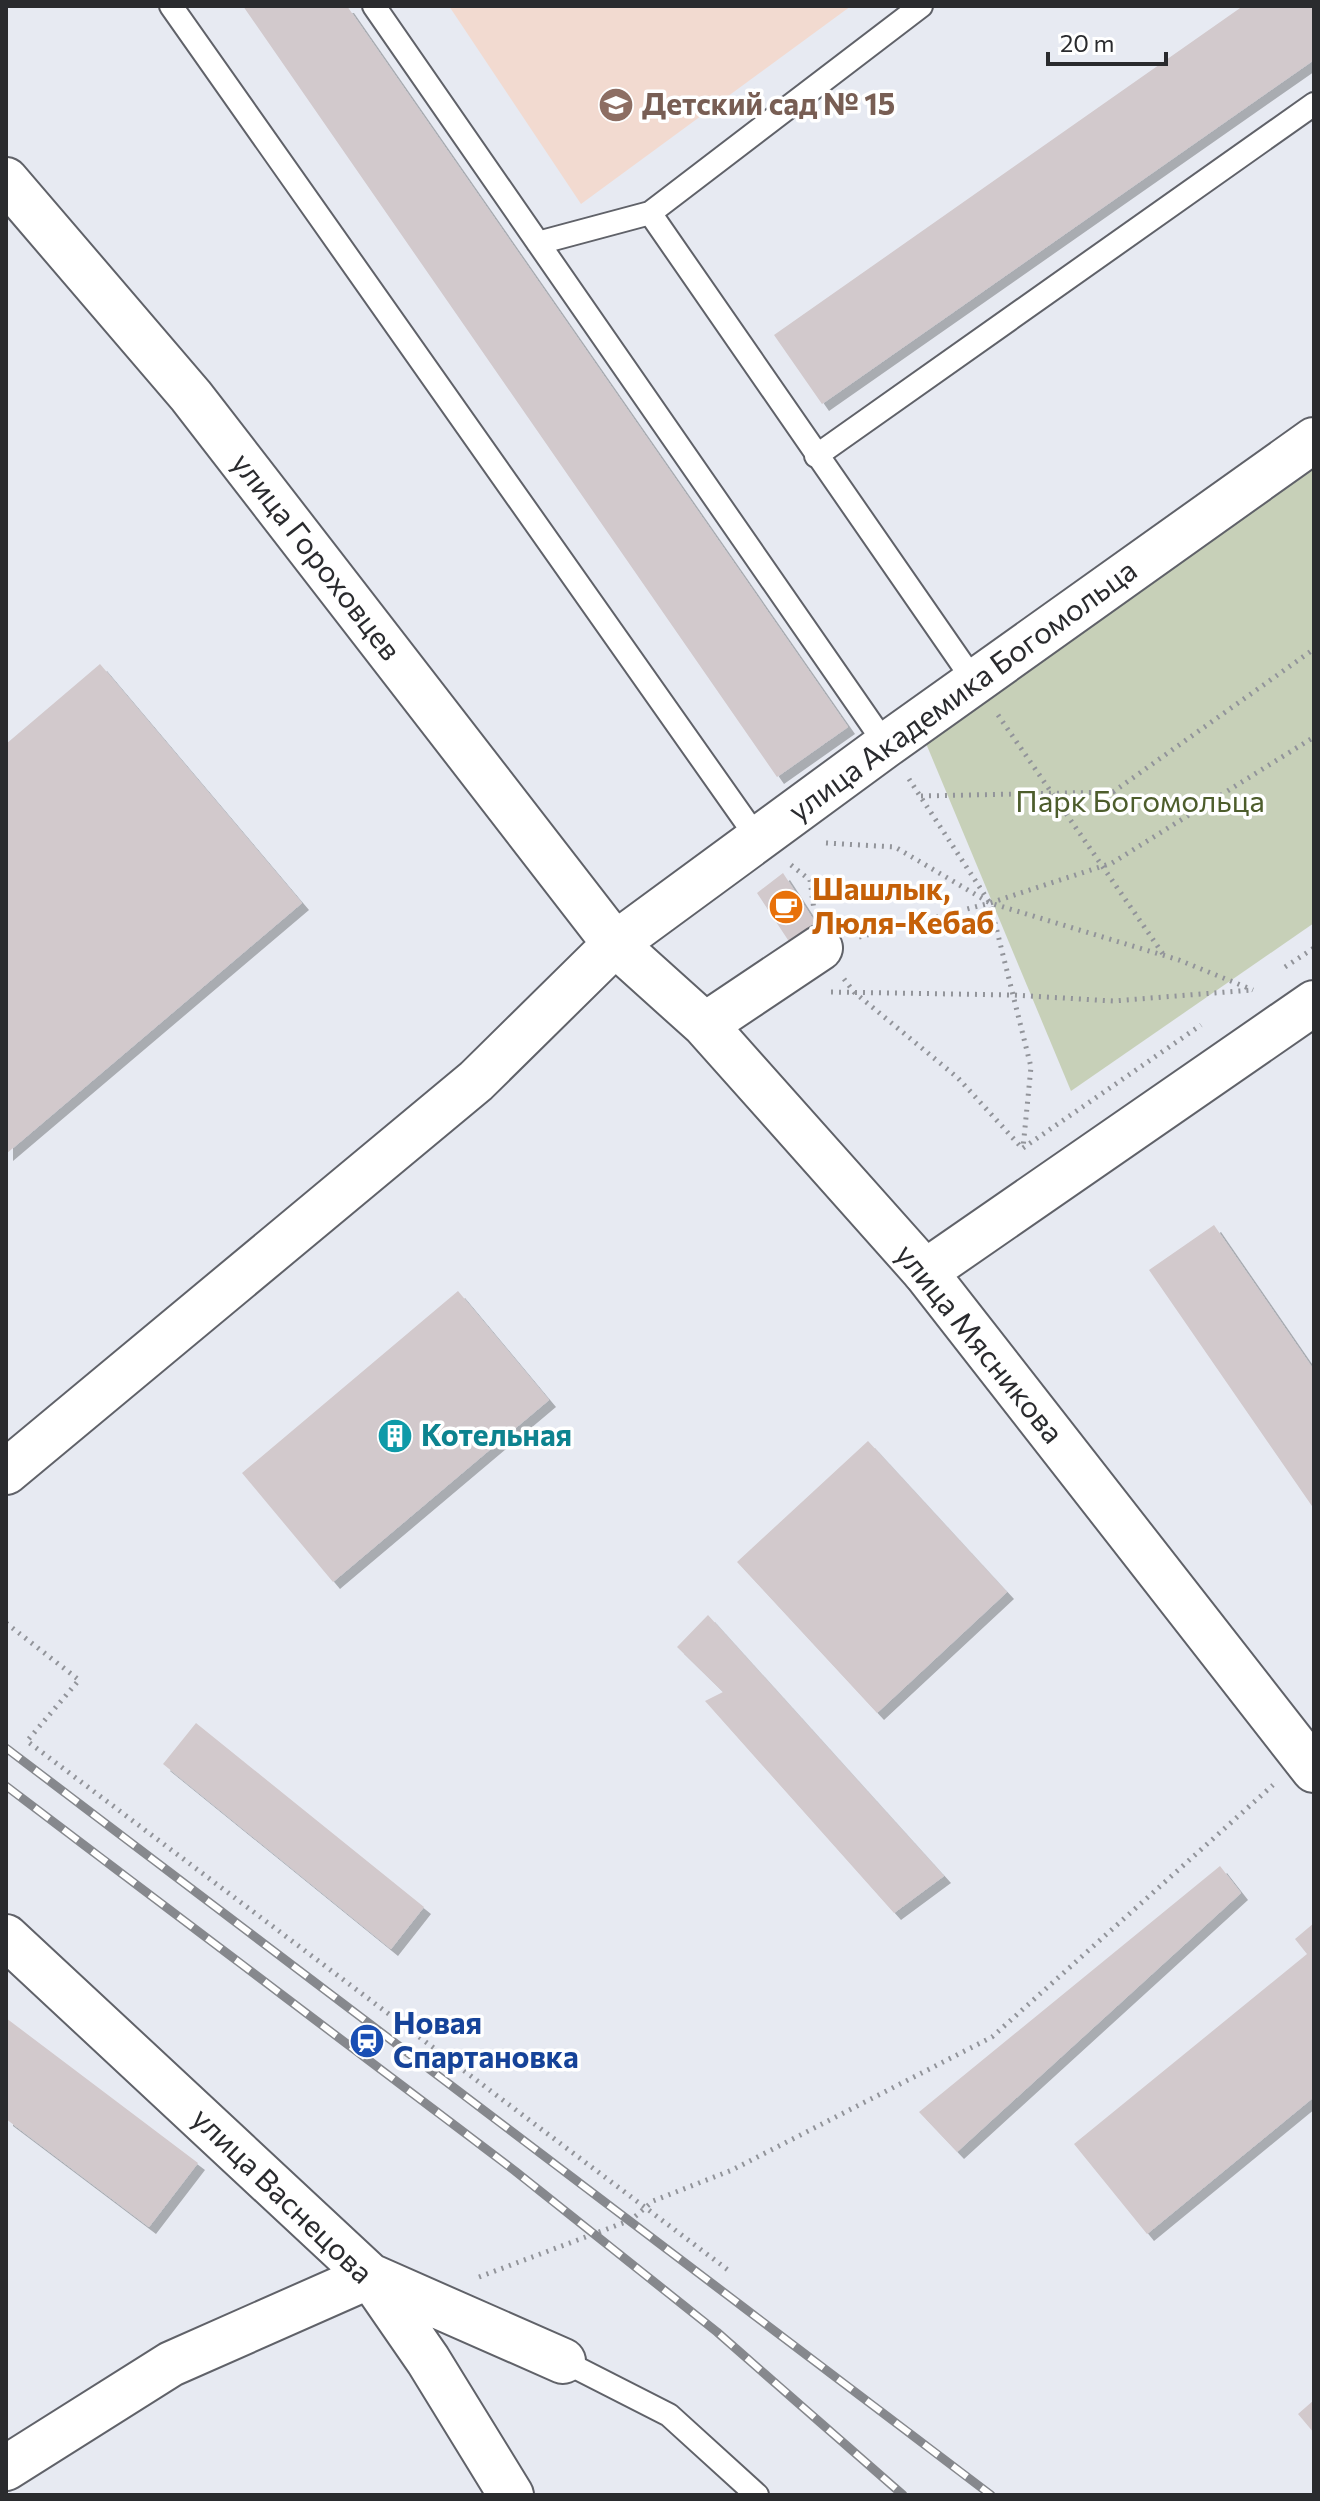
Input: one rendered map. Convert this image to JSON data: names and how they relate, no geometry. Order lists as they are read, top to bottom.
{
  "streets": {
    "street": [
      "улица Гороховцев",
      "улица Академика Богомольца",
      "улица Мясникова",
      "улица Васнецова"
    ]
  },
  "crossings": [
    ["улица Гороховцев", "улица Академика Богомольца"],
    ["улица Гороховцев", "улица Мясникова"],
    ["улица Академика Богомольца", "улица Мясникова"]
  ],
  "parks": ["Парк Богомольца"],
  "places": {
    "school or university": ["Детский сад № 15"],
    "cafe": ["Шашлык, Люля-Кебаб"],
    "building": ["Котельная"],
    "station": ["Новая Спартановка"]
  },
  "scale_bar": "20 m"
}
